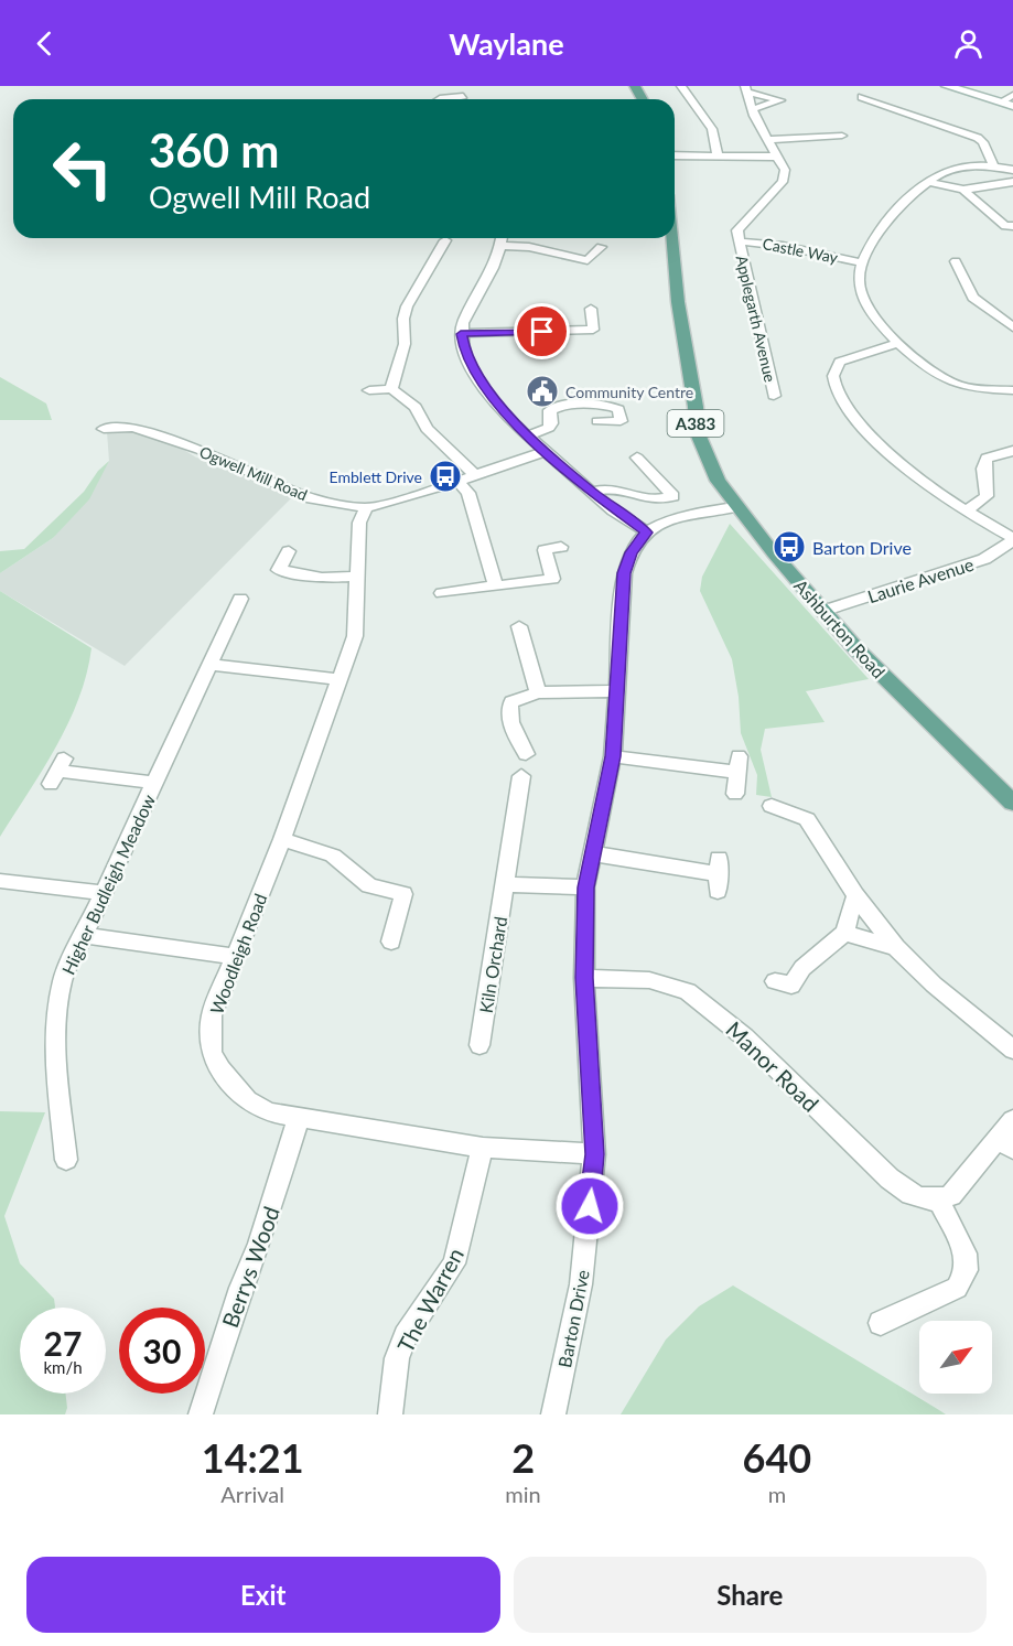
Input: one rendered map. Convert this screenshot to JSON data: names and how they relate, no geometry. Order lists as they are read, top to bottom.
{
  "streets": {
    "main road": ["A383", "Ashburton Road"],
    "street": [
      "Castle Way",
      "Applegarth Avenue",
      "Ogwell Mill Road",
      "Laurie Avenue",
      "Higher Budleigh Meadow",
      "Woodleigh Road",
      "Kiln Orchard",
      "Manor Road",
      "Berrys Wood",
      "The Warren",
      "Barton Drive"
    ]
  },
  "crossings": [
    ["Castle Way", "Applegarth Avenue"],
    ["Ogwell Mill Road", "Woodleigh Road"],
    ["Laurie Avenue", "Ashburton Road"],
    ["Woodleigh Road", "Berrys Wood"],
    ["Woodleigh Road", "The Warren"],
    ["Woodleigh Road", "Barton Drive"],
    ["Manor Road", "Barton Drive"]
  ],
  "places": {
    "public building": ["Community Centre"],
    "bus stop": ["Emblett Drive", "Barton Drive"]
  },
  "north": "top right",
  "page": {
    "header": "Waylane",
    "turn": ["360 m", "Ogwell Mill Road"],
    "speed": "27 km/h",
    "limit": "30",
    "eta": [
      "14:21",
      "Arrival",
      "2",
      "min",
      "640",
      "m"
    ],
    "buttons": ["Exit", "Share"]
  }
}
